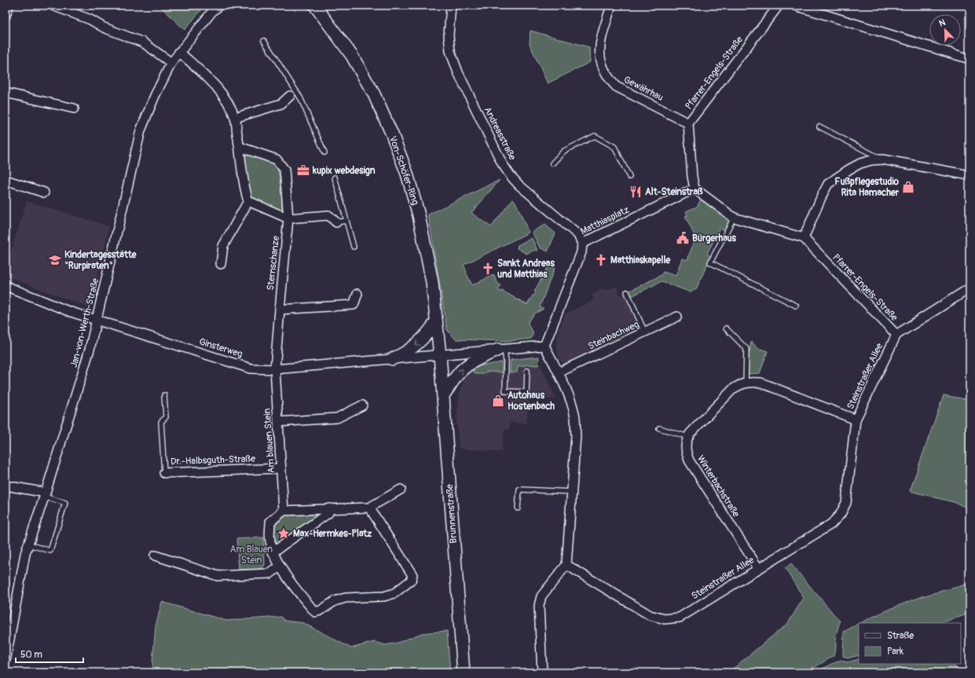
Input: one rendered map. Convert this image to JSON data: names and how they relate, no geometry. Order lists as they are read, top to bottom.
{
  "streets": {
    "main road": ["Von-Schöfer-Ring", "Brunnenstraße"],
    "street": [
      "Pfarrer-Engels-Straße",
      "Gewährhau",
      "Andreasstraße",
      "Matthiasplatz",
      "Sternschanze",
      "Jan-von-Werth-Straße",
      "Steinbachweg",
      "Ginsterweg",
      "Steinstraßer Allee",
      "Am blauen Stein",
      "Dr.-Halbsguth-Straße",
      "Winterbachstraße"
    ]
  },
  "crossings": [
    ["Pfarrer-Engels-Straße", "Gewährhau"],
    ["Pfarrer-Engels-Straße", "Matthiasplatz"],
    ["Pfarrer-Engels-Straße", "Steinstraßer Allee"],
    ["Andreasstraße", "Matthiasplatz"],
    ["Von-Schöfer-Ring", "Ginsterweg"],
    ["Von-Schöfer-Ring", "Brunnenstraße"],
    ["Sternschanze", "Ginsterweg"],
    ["Sternschanze", "Am blauen Stein"],
    ["Jan-von-Werth-Straße", "Ginsterweg"],
    ["Ginsterweg", "Am blauen Stein"],
    ["Ginsterweg", "Brunnenstraße"],
    ["Steinstraßer Allee", "Winterbachstraße"],
    ["Am blauen Stein", "Dr.-Halbsguth-Straße"]
  ],
  "parks": ["Am Blauen Stein"],
  "places": {
    "office": ["kupix webdesign"],
    "shop": ["Fußpflegestudio Rita Hamacher", "Autohaus Hostenbach"],
    "restaurant": ["Alt-Steinstraß"],
    "public building": ["Bürgerhaus"],
    "school or university": ["Kindertagesstätte \"Rurpiraten\""],
    "church": ["Matthiaskapelle", "Sankt Andreas und Matthias"],
    "place": ["Max-Hermkes-Platz"]
  },
  "legend": ["Straße", "Park"],
  "scale_bar": "50 m",
  "north": "top left"
}
